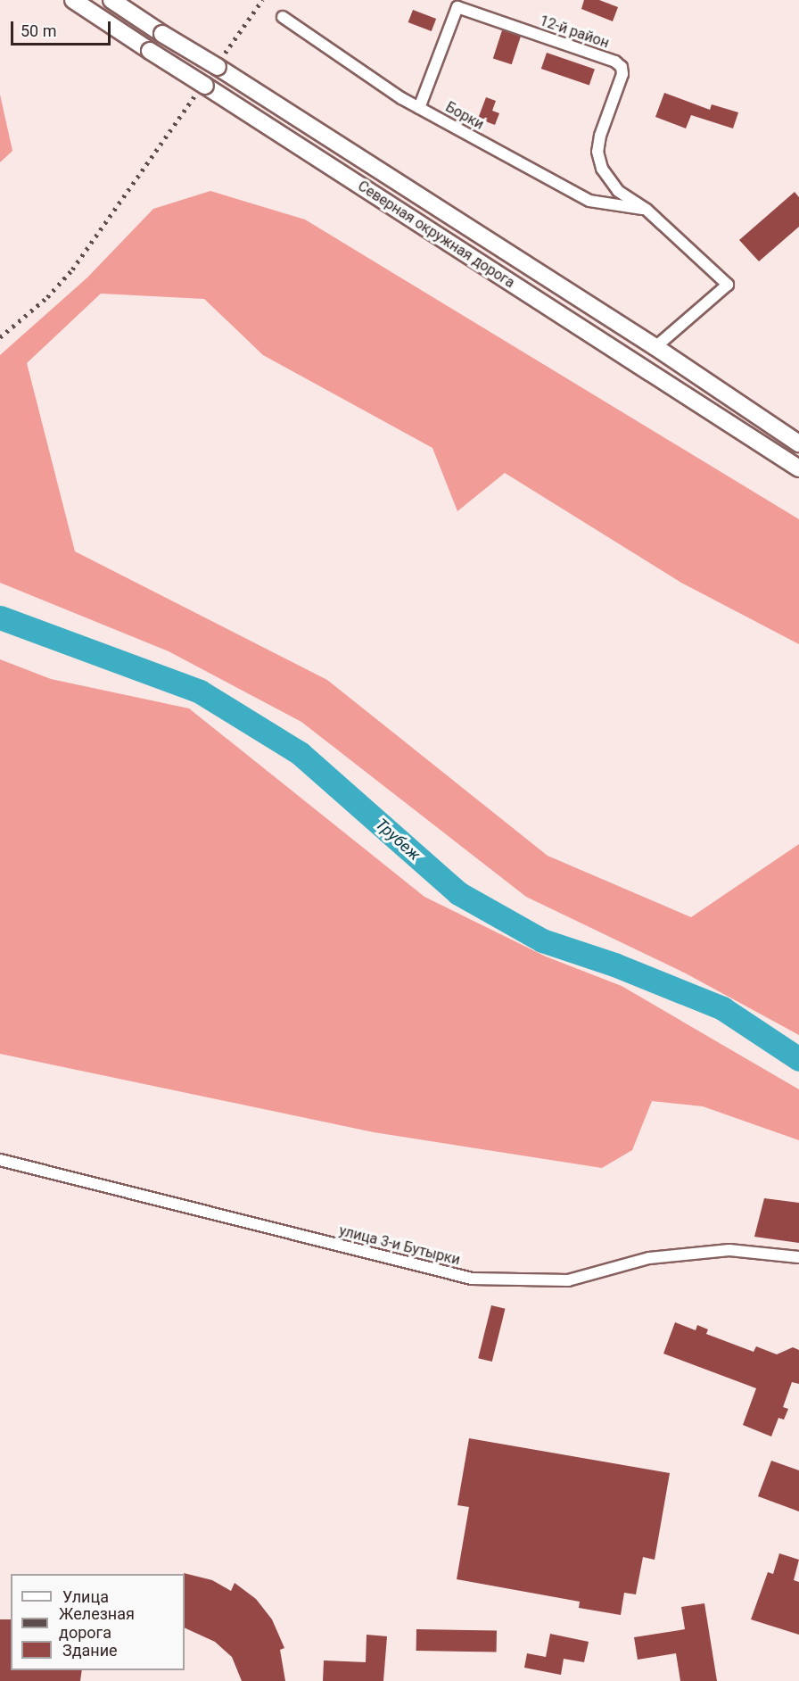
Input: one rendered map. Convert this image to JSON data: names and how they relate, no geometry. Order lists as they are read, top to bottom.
{
  "streets": {
    "main road": ["Северная окружная дорога"],
    "street": ["12-й район", "Борки", "улица 3-и Бутырки"]
  },
  "crossings": [
    ["12-й район", "Борки"]
  ],
  "water": ["Трубеж"],
  "legend": ["Улица", "Железная дорога", "Здание"],
  "scale_bar": "50 m"
}
